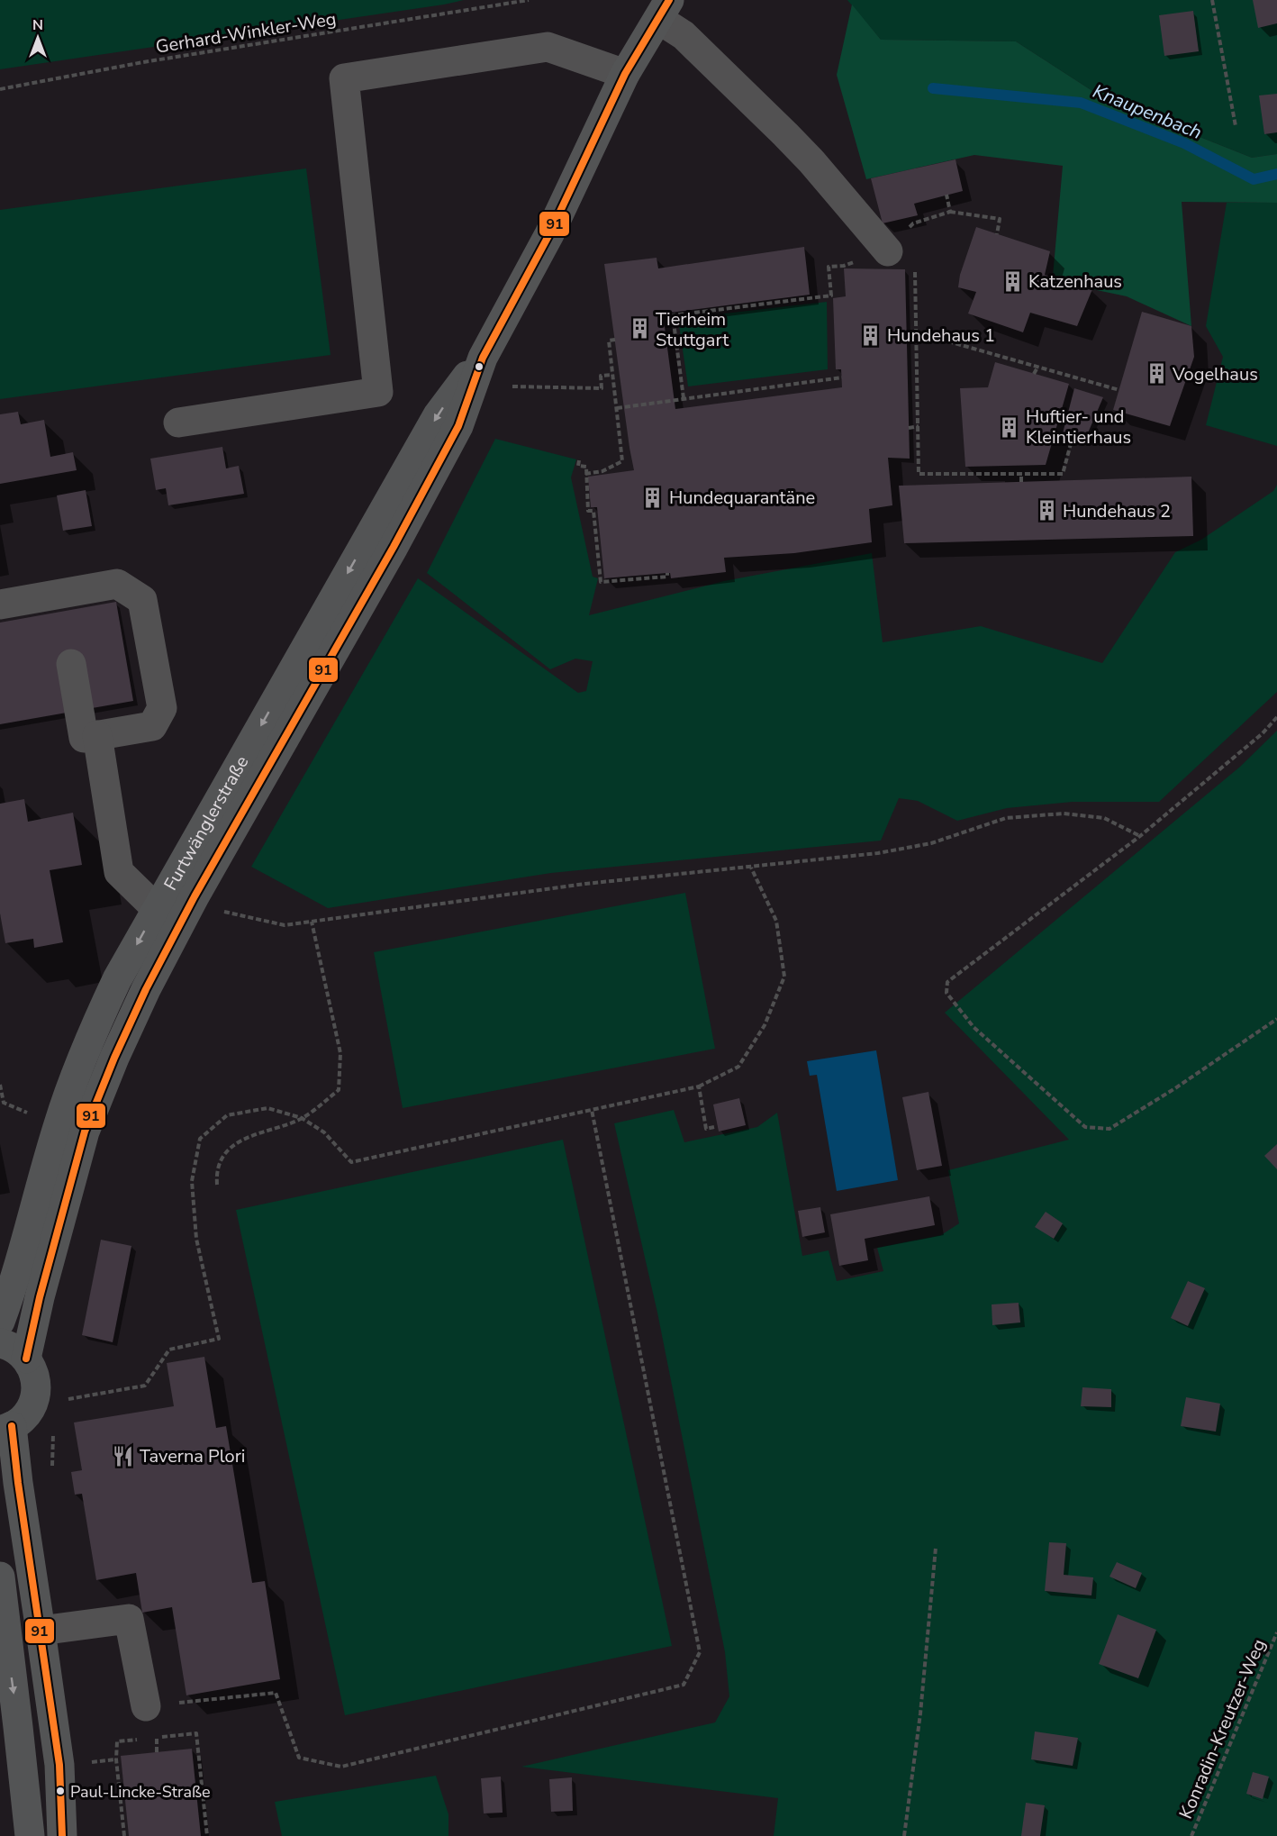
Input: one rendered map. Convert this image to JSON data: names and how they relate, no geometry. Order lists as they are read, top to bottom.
{
  "streets": {
    "main road": ["Furtwänglerstraße"],
    "path": ["Gerhard-Winkler-Weg", "Konradin-Kreutzer-Weg"]
  },
  "water": ["Knaupenbach"],
  "places": {
    "building": [
      "Katzenhaus",
      "Tierheim Stuttgart",
      "Hundehaus 1",
      "Vogelhaus",
      "Huftier- und Kleintierhaus",
      "Hundequarantäne",
      "Hundehaus 2"
    ],
    "restaurant": ["Taverna Plori"],
    "other": ["Paul-Lincke-Straße"]
  },
  "lines": ["transit line 91"],
  "north": "top"
}
